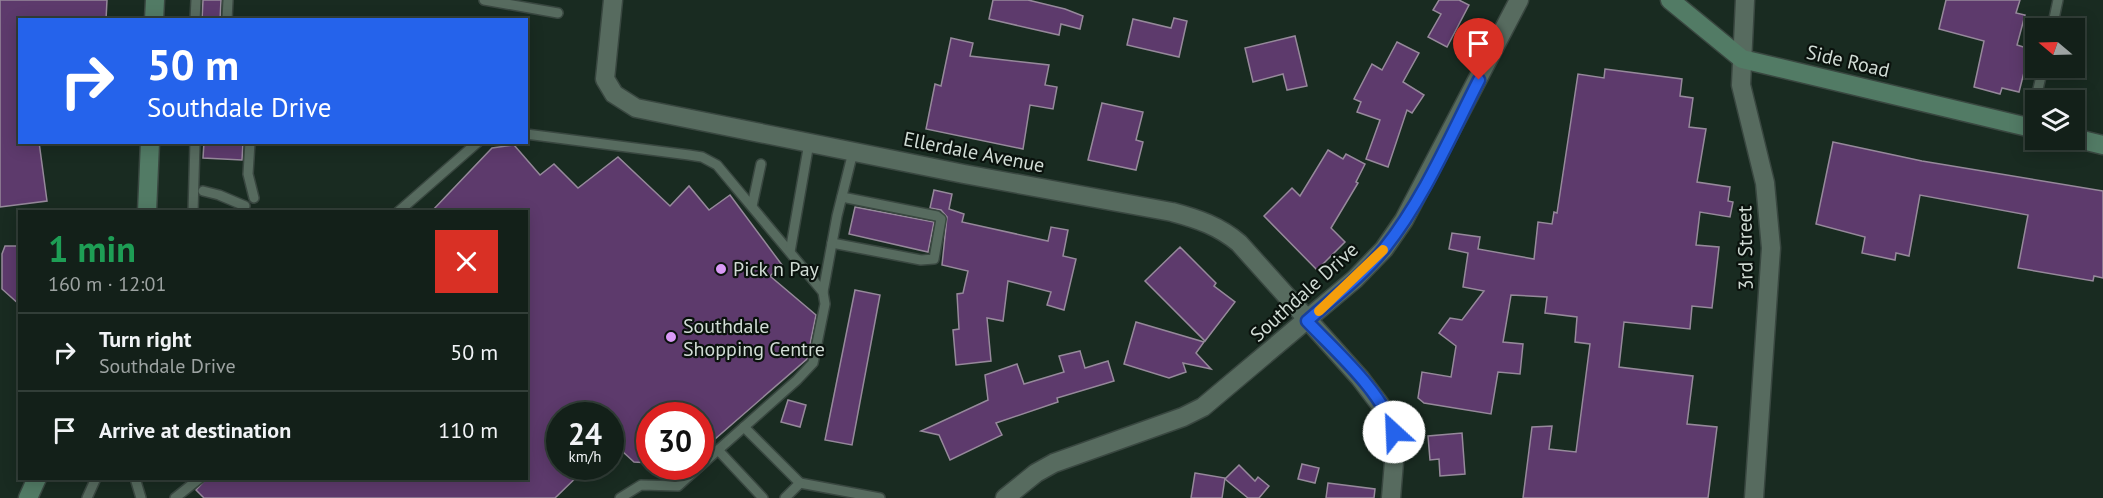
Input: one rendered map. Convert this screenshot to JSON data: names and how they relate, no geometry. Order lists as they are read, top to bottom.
{
  "streets": {
    "street": [
      "Side Road",
      "Ellerdale Avenue",
      "3rd Street",
      "Southdale Drive"
    ]
  },
  "crossings": [
    ["Side Road", "3rd Street"],
    ["Ellerdale Avenue", "Southdale Drive"]
  ],
  "places": ["Pick n Pay", "Southdale Shopping Centre"],
  "north": "left",
  "page": {
    "turn": ["50 m", "Southdale Drive"],
    "heading": ["1 min", "160 m · 12:01"],
    "list": [
      {
        "name": "Turn right",
        "note": "Southdale Drive",
        "value": "50 m"
      },
      {
        "name": "Arrive at destination",
        "value": "110 m"
      }
    ],
    "speed": "24 km/h",
    "limit": "30"
  }
}
